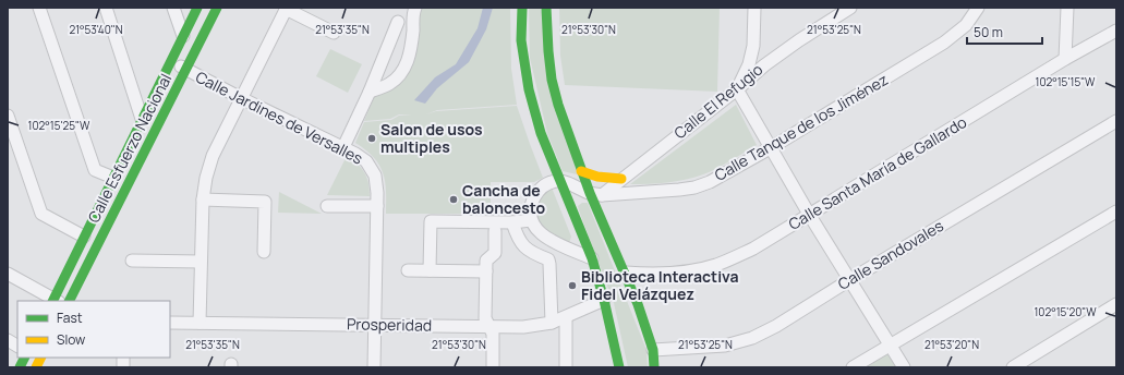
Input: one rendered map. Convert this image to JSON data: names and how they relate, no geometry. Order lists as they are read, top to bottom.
{
  "streets": {
    "main road": ["Calle Esfuerzo Nacional"],
    "street": [
      "Calle El Refugio",
      "Calle Jardines de Versalles",
      "Calle Tanque de los Jiménez",
      "Calle Santa María de Gallardo",
      "Calle Sandovales",
      "Prosperidad"
    ]
  },
  "crossings": [
    ["Calle El Refugio", "Calle Tanque de los Jiménez"],
    ["Calle Jardines de Versalles", "Calle Esfuerzo Nacional"],
    ["Calle Jardines de Versalles", "Prosperidad"]
  ],
  "places": ["Salon de usos multiples", "Cancha de baloncesto", "Biblioteca Interactiva Fidel Velázquez"],
  "legend": ["Fast", "Slow"],
  "scale_bar": "50 m",
  "coordinates": [
    "21°53'40\"N",
    "21°53'35\"N",
    "21°53'30\"N",
    "21°53'25\"N",
    "102°15'15\"W",
    "102°15'25\"W",
    "102°15'20\"W",
    "21°53'20\"N"
  ]
}
